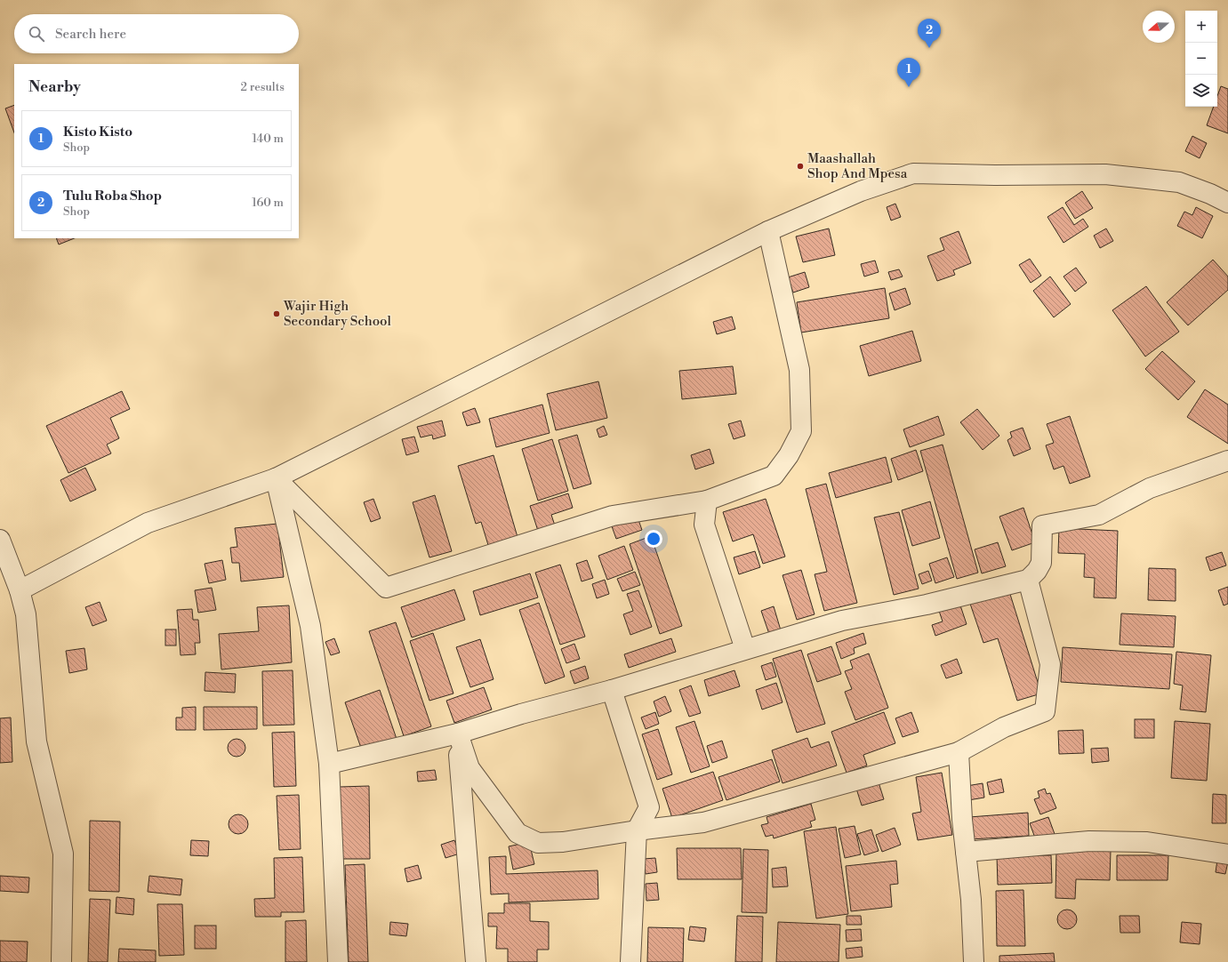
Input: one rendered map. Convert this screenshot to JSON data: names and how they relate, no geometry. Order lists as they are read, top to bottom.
{
  "places": ["Maashallah Shop And Mpesa", "Wajir High Secondary School"],
  "north": "left",
  "page": {
    "map_buttons": ["+", "−"],
    "search": "Search here",
    "pins": ["2", "1"],
    "heading": ["Nearby", "2 results"],
    "list": [
      {
        "mark": "1",
        "name": "Kisto Kisto",
        "note": "Shop",
        "value": "140 m"
      },
      {
        "mark": "2",
        "name": "Tulu Roba Shop",
        "note": "Shop",
        "value": "160 m"
      }
    ]
  }
}
